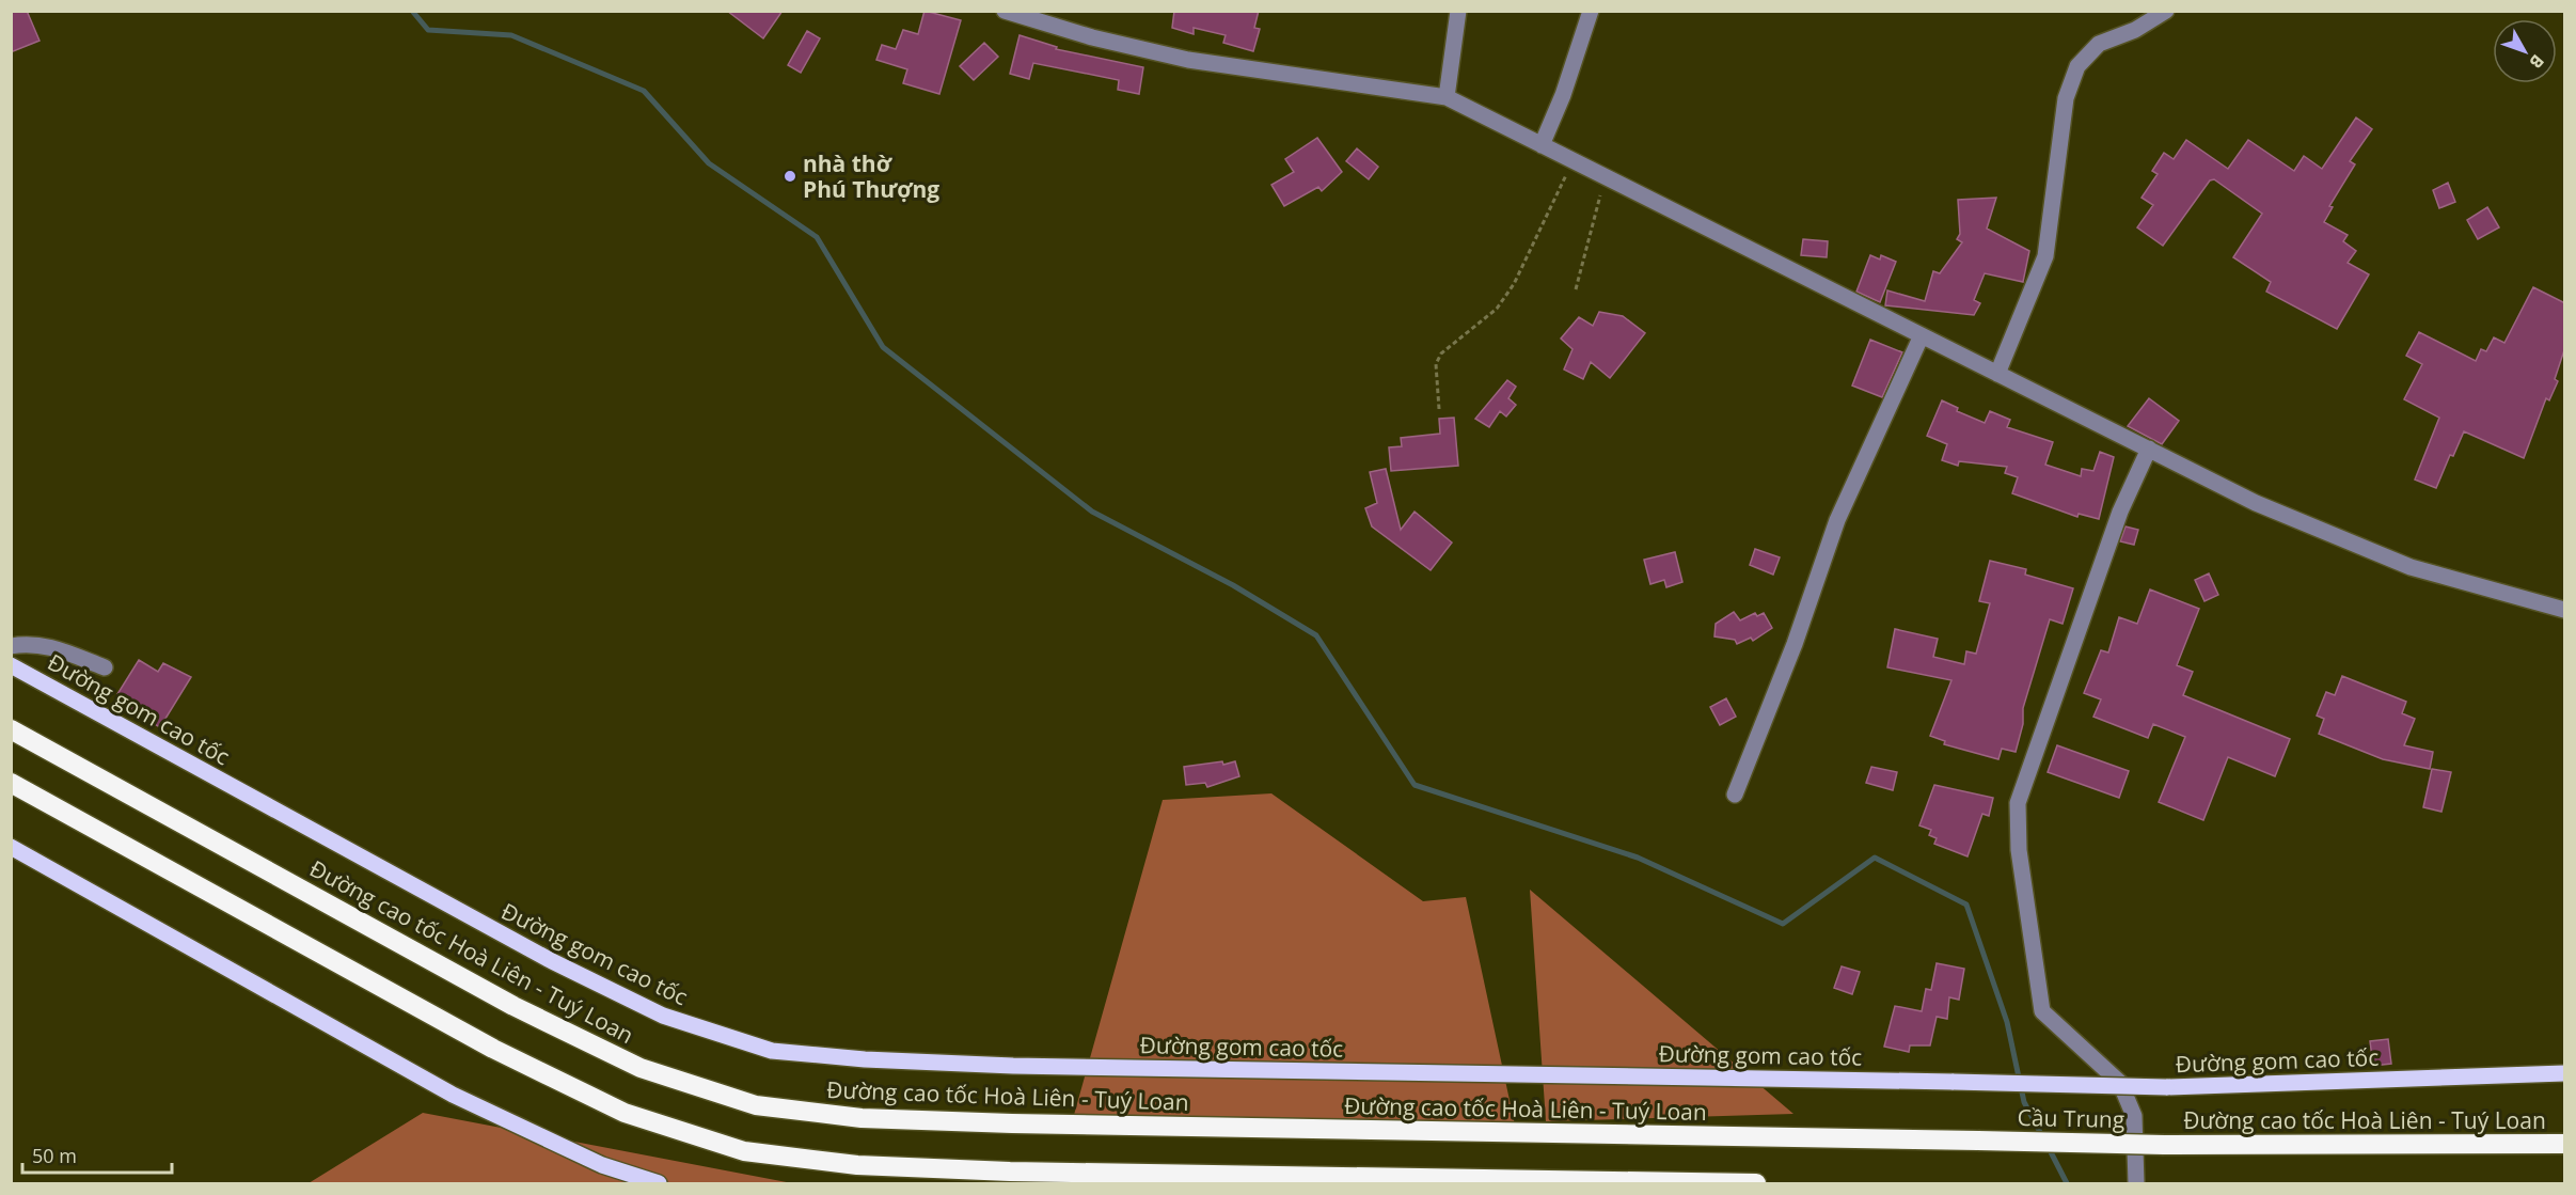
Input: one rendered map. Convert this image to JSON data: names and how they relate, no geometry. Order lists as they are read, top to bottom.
{
  "streets": {
    "highway": ["Đường cao tốc Hoà Liên - Tuý Loan", "Cầu Trung"],
    "main road": ["Đường gom cao tốc"]
  },
  "crossings": [
    ["Đường cao tốc Hoà Liên - Tuý Loan", "Cầu Trung"]
  ],
  "places": ["nhà thờ Phú Thượng"],
  "scale_bar": "50 m",
  "north": "bottom right"
}
